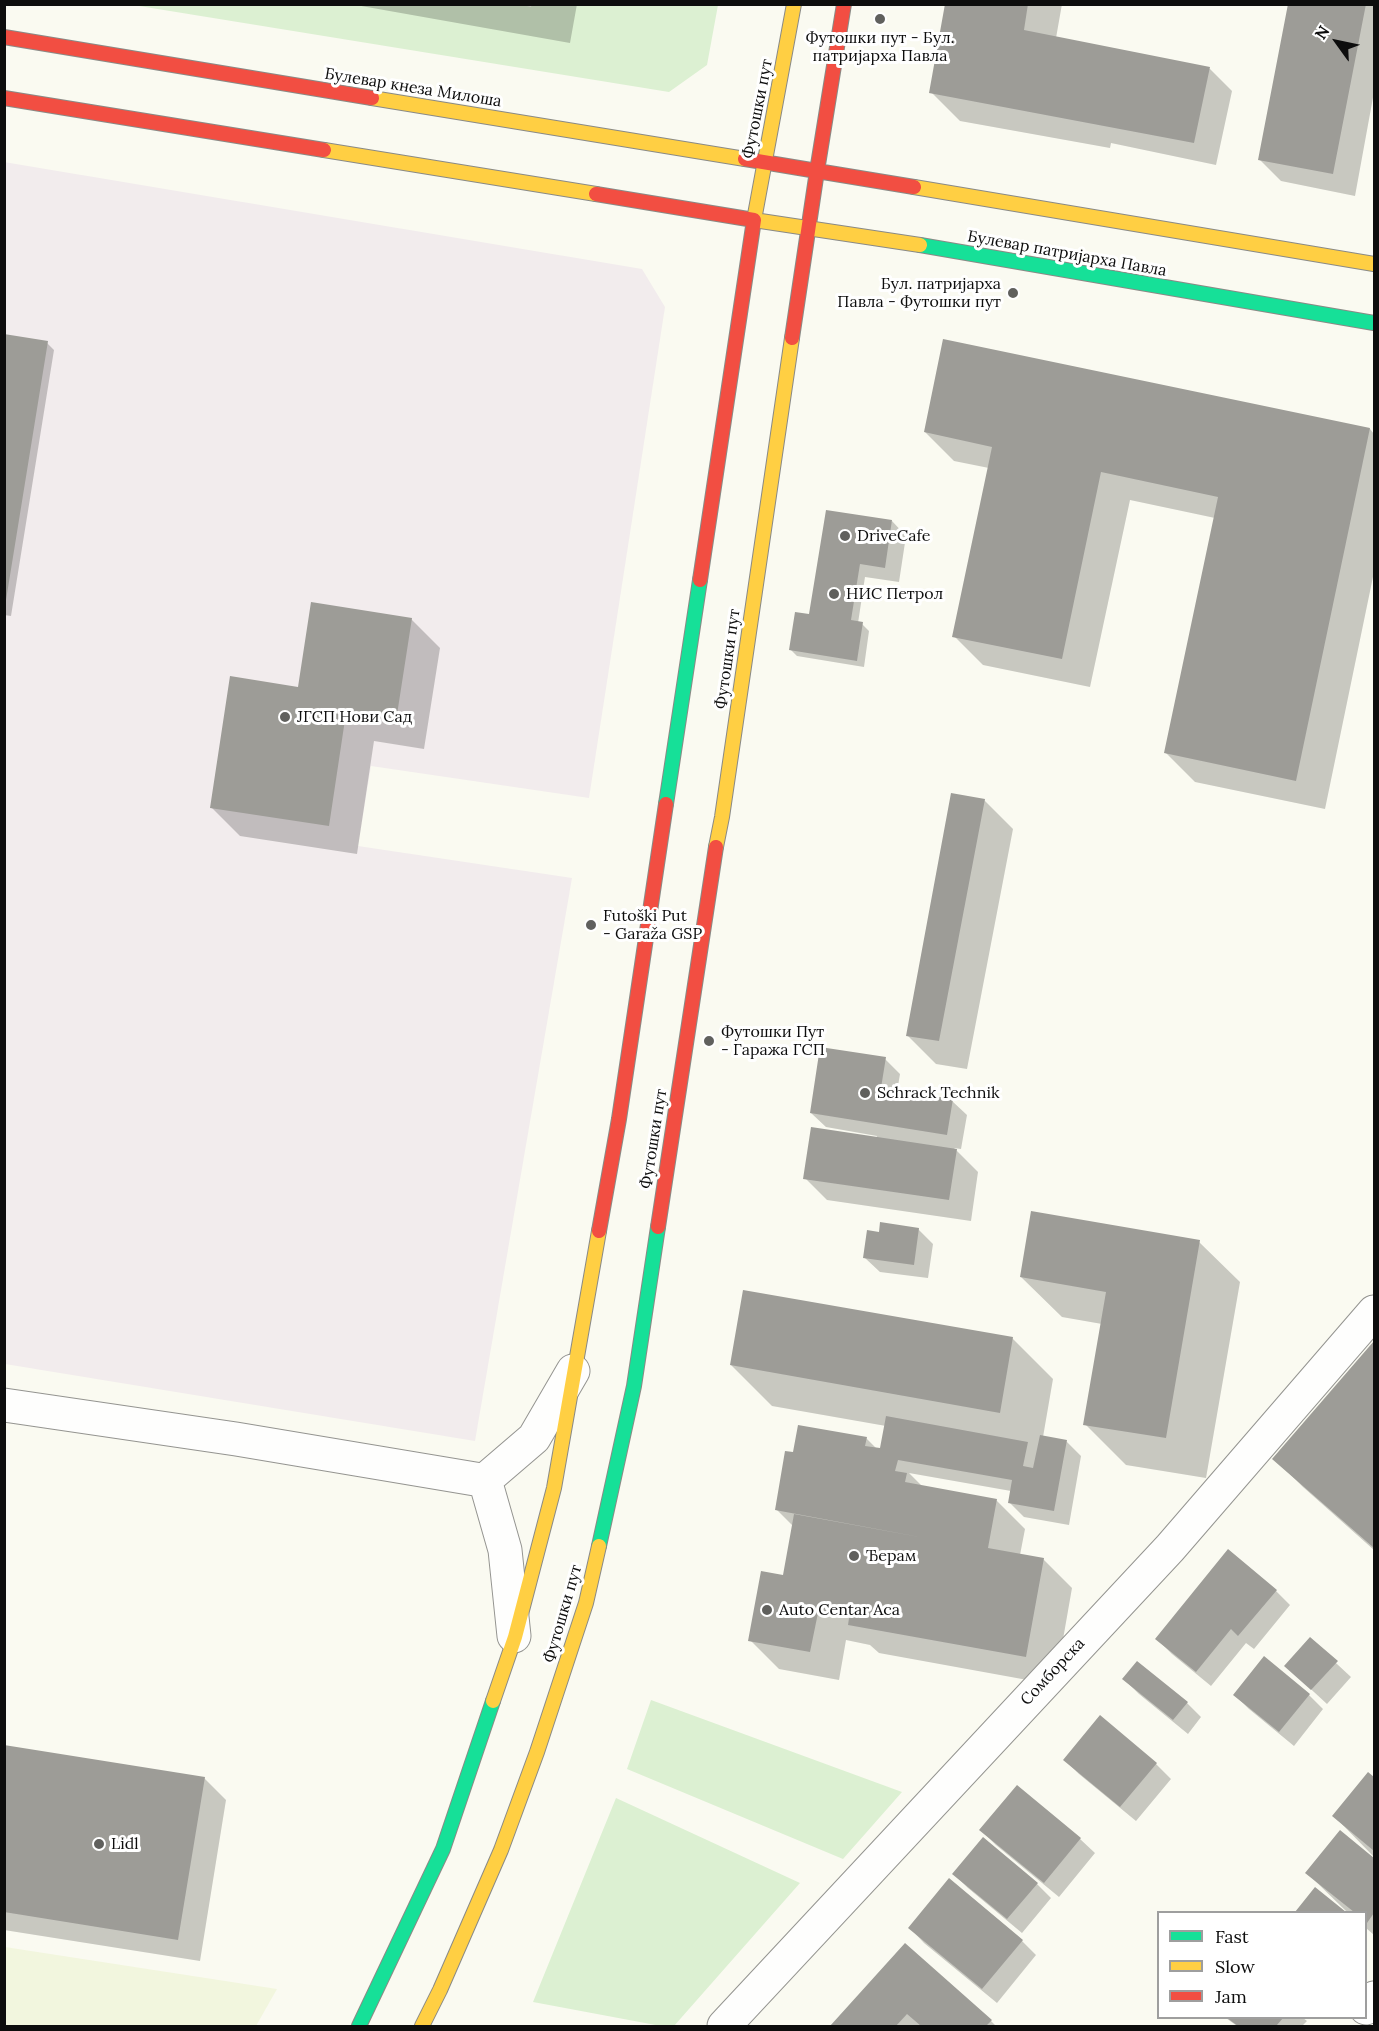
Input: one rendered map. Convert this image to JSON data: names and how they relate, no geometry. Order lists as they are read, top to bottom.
{
  "streets": {
    "main road": ["Булевар кнеза Милоша", "Футошки пут", "Булевар патријарха Павла"],
    "street": ["Сомборска"]
  },
  "crossings": [
    ["Булевар кнеза Милоша", "Футошки пут"],
    ["Футошки пут", "Булевар патријарха Павла"]
  ],
  "places": [
    "Футошки пут - Бул. патријарха Павла",
    "Бул. патријарха Павла - Футошки пут",
    "DriveCafe",
    "НИС Петрол",
    "ЈГСП Нови Сад",
    "Futoški Put - Garaža GSP",
    "Футошки Пут - Гаража ГСП",
    "Schrack Technik",
    "Ђерам",
    "Auto Centar Aca",
    "Lidl"
  ],
  "legend": ["Fast", "Slow", "Jam"],
  "north": "top left"
}
